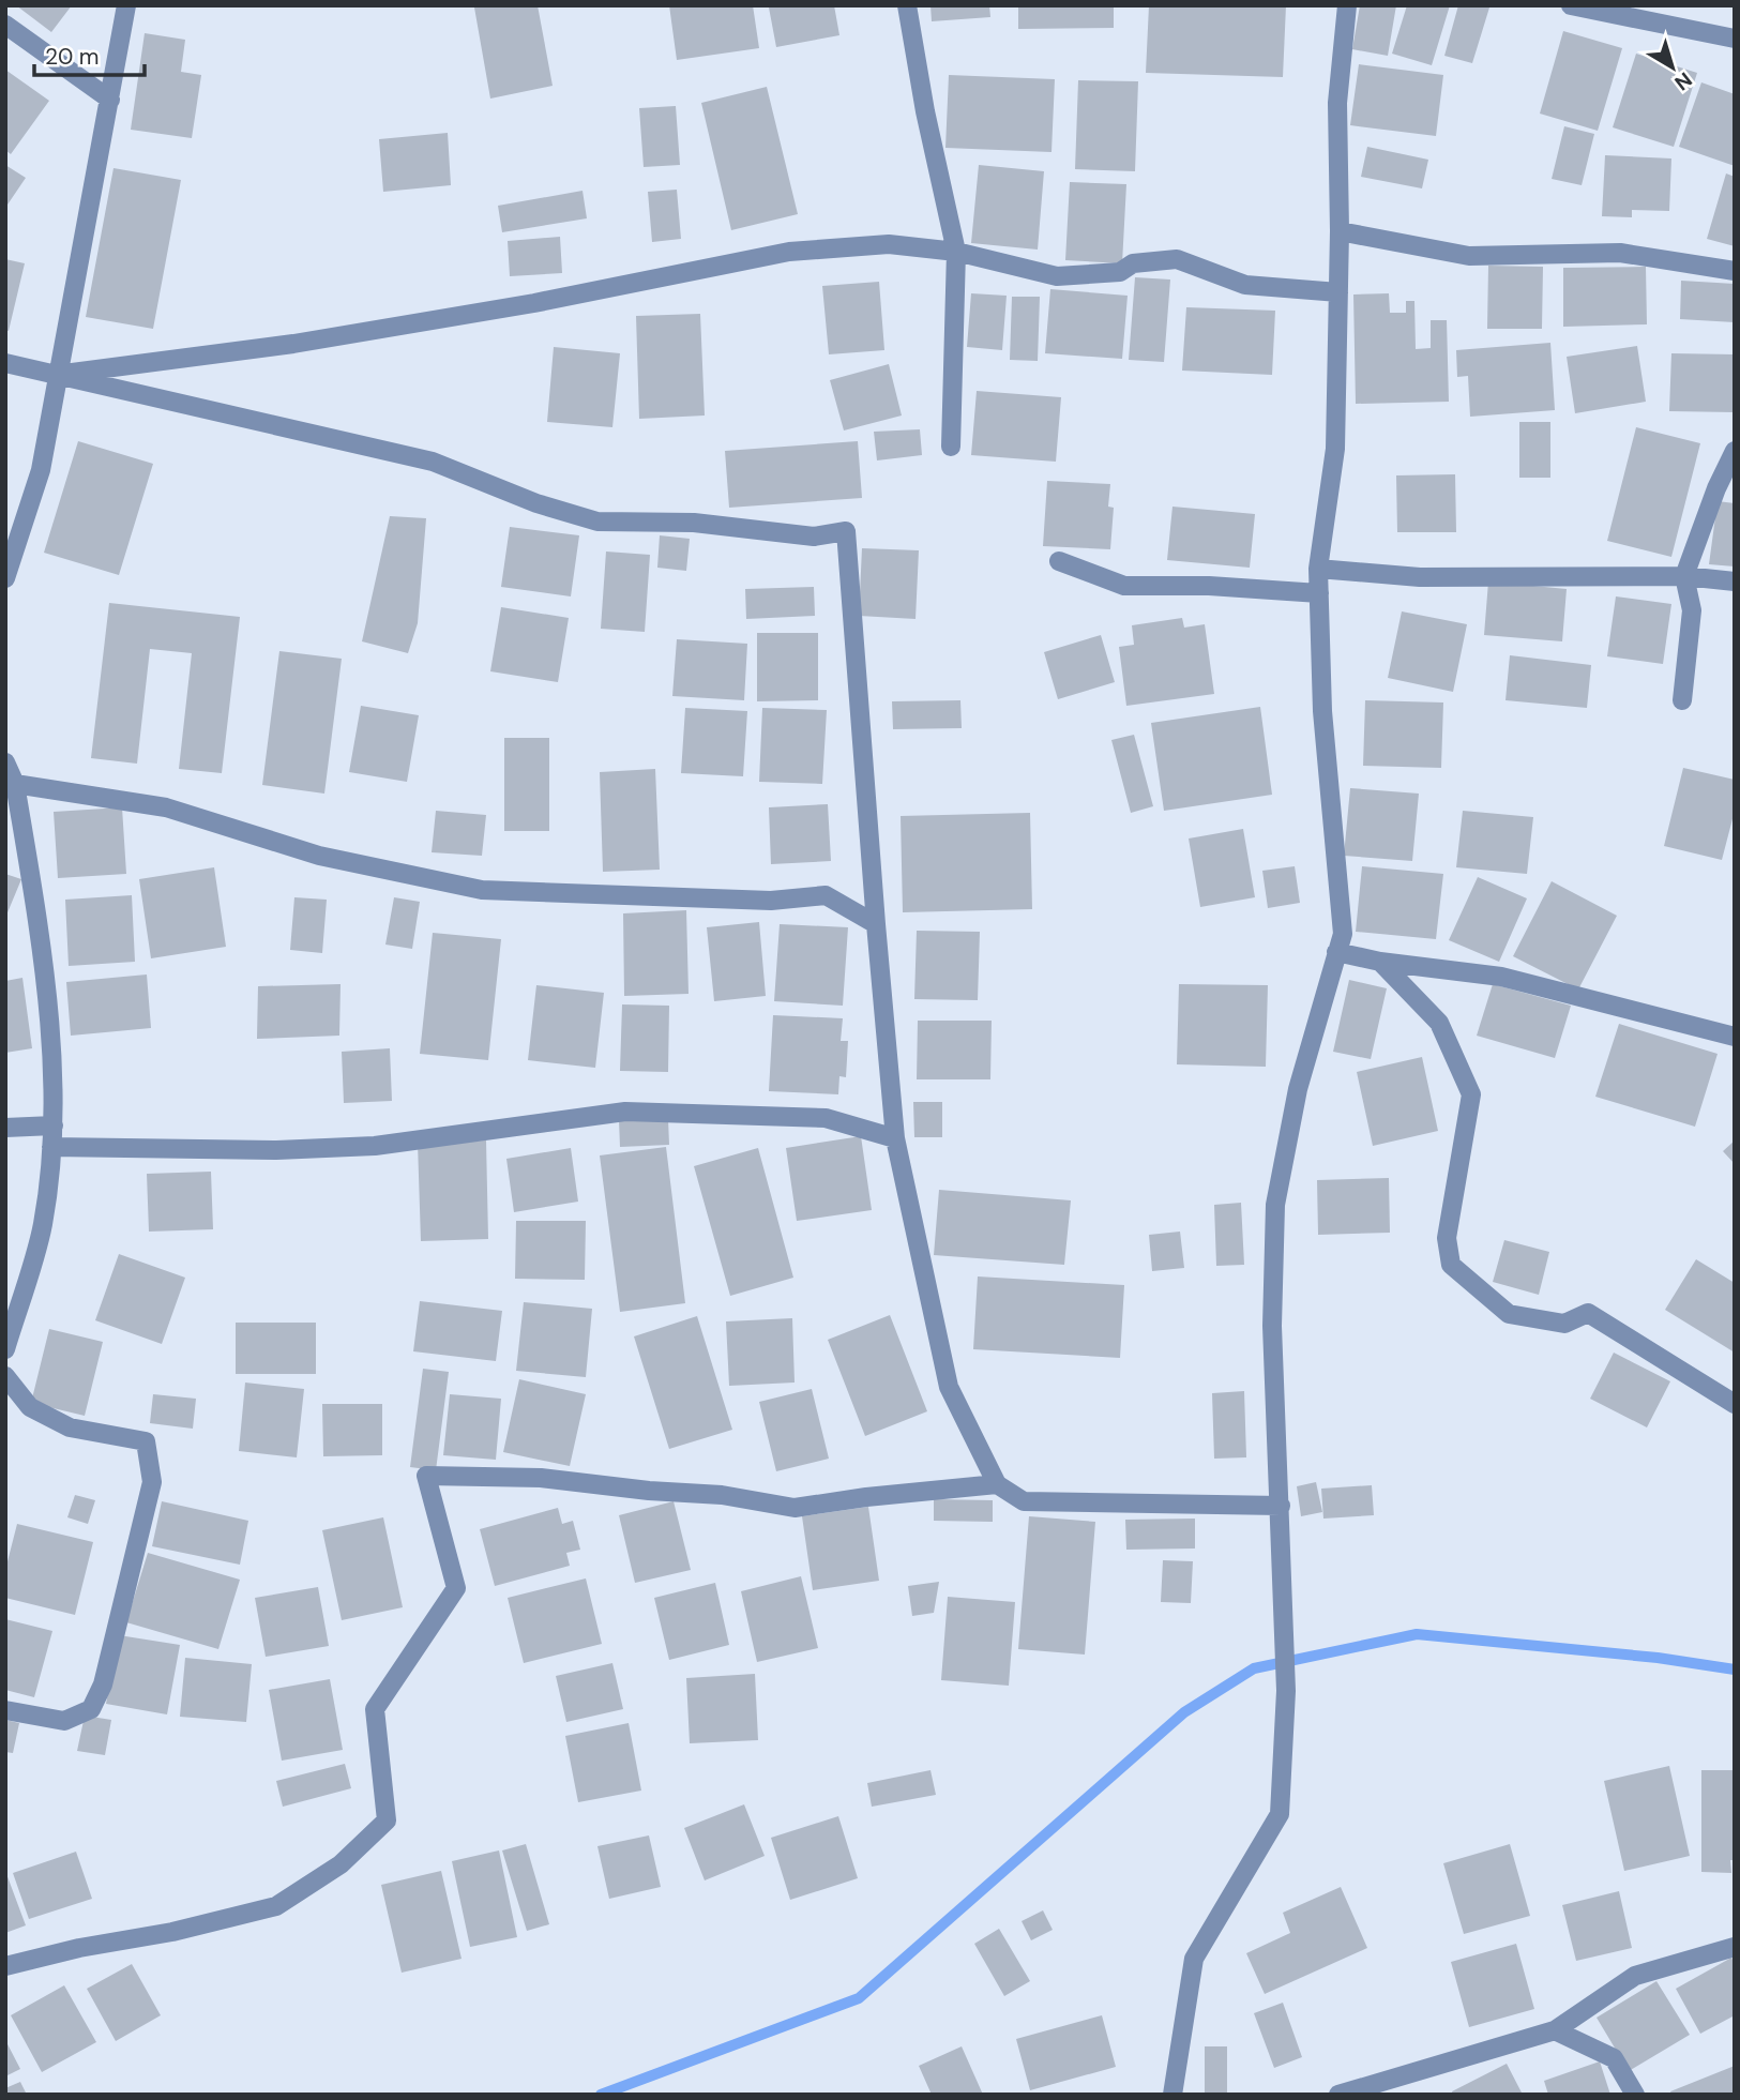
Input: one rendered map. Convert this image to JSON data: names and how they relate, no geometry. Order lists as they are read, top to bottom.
{
  "scale_bar": "20 m",
  "north": "bottom right"
}
